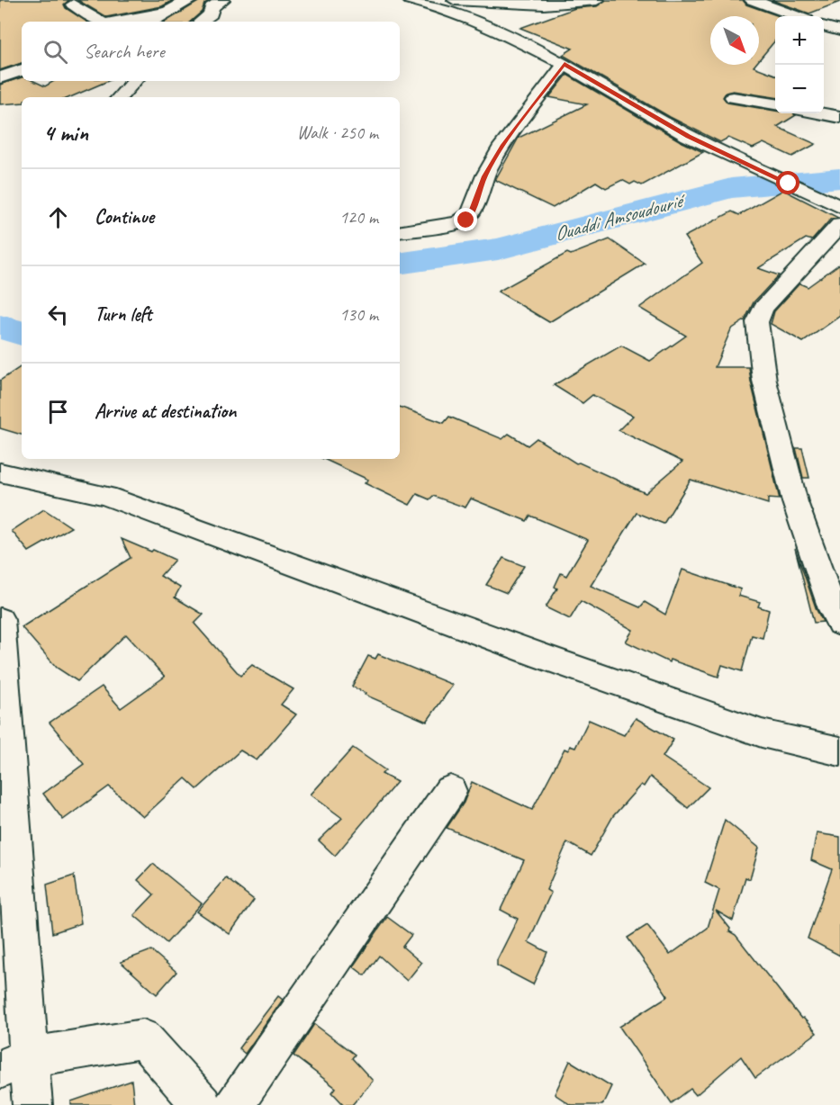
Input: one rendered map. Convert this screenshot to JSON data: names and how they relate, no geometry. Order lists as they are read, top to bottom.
{
  "water": ["Ouaddi Amsoudourié"],
  "north": "bottom right",
  "page": {
    "map_buttons": ["+", "−"],
    "search": "Search here",
    "heading": ["4 min", "Walk · 250 m"],
    "list": [
      ["Continue", "120 m"],
      ["Turn left", "130 m"],
      "Arrive at destination"
    ]
  }
}
